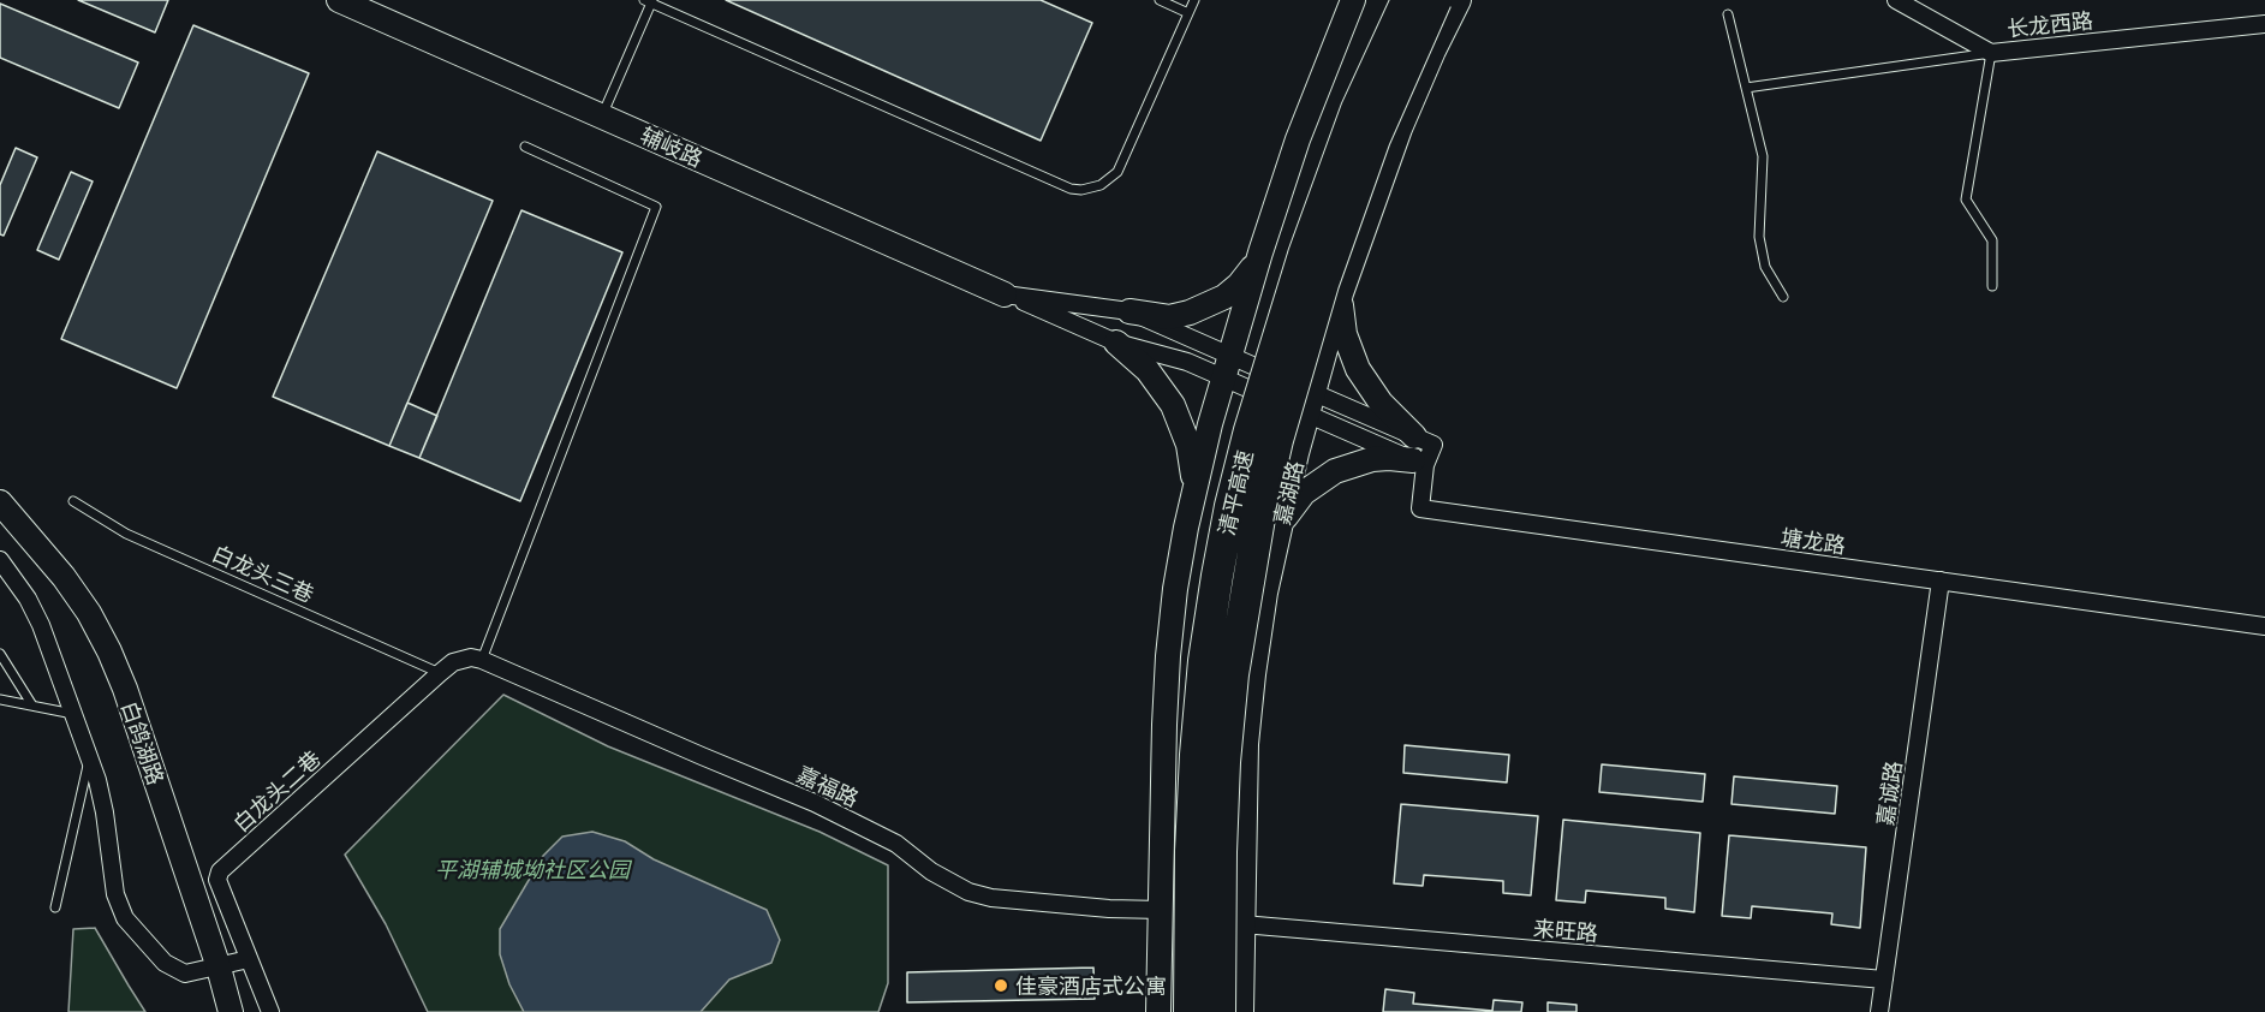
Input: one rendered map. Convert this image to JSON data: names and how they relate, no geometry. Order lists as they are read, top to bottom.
{
  "streets": {
    "highway": ["清平高速"],
    "main road": ["辅岐路", "嘉湖路", "白鸽湖路"],
    "street": [
      "长龙西路",
      "塘龙路",
      "嘉福路",
      "白龙头二巷",
      "嘉诚路",
      "来旺路"
    ],
    "lane": ["白龙头三巷"]
  },
  "crossings": [
    ["嘉湖路", "来旺路"],
    ["塘龙路", "嘉诚路"],
    ["白龙头三巷", "白龙头二巷"],
    ["嘉福路", "白龙头二巷"],
    ["嘉诚路", "来旺路"]
  ],
  "parks": ["平湖辅城坳社区公园"],
  "places": ["佳豪酒店式公寓"]
}
